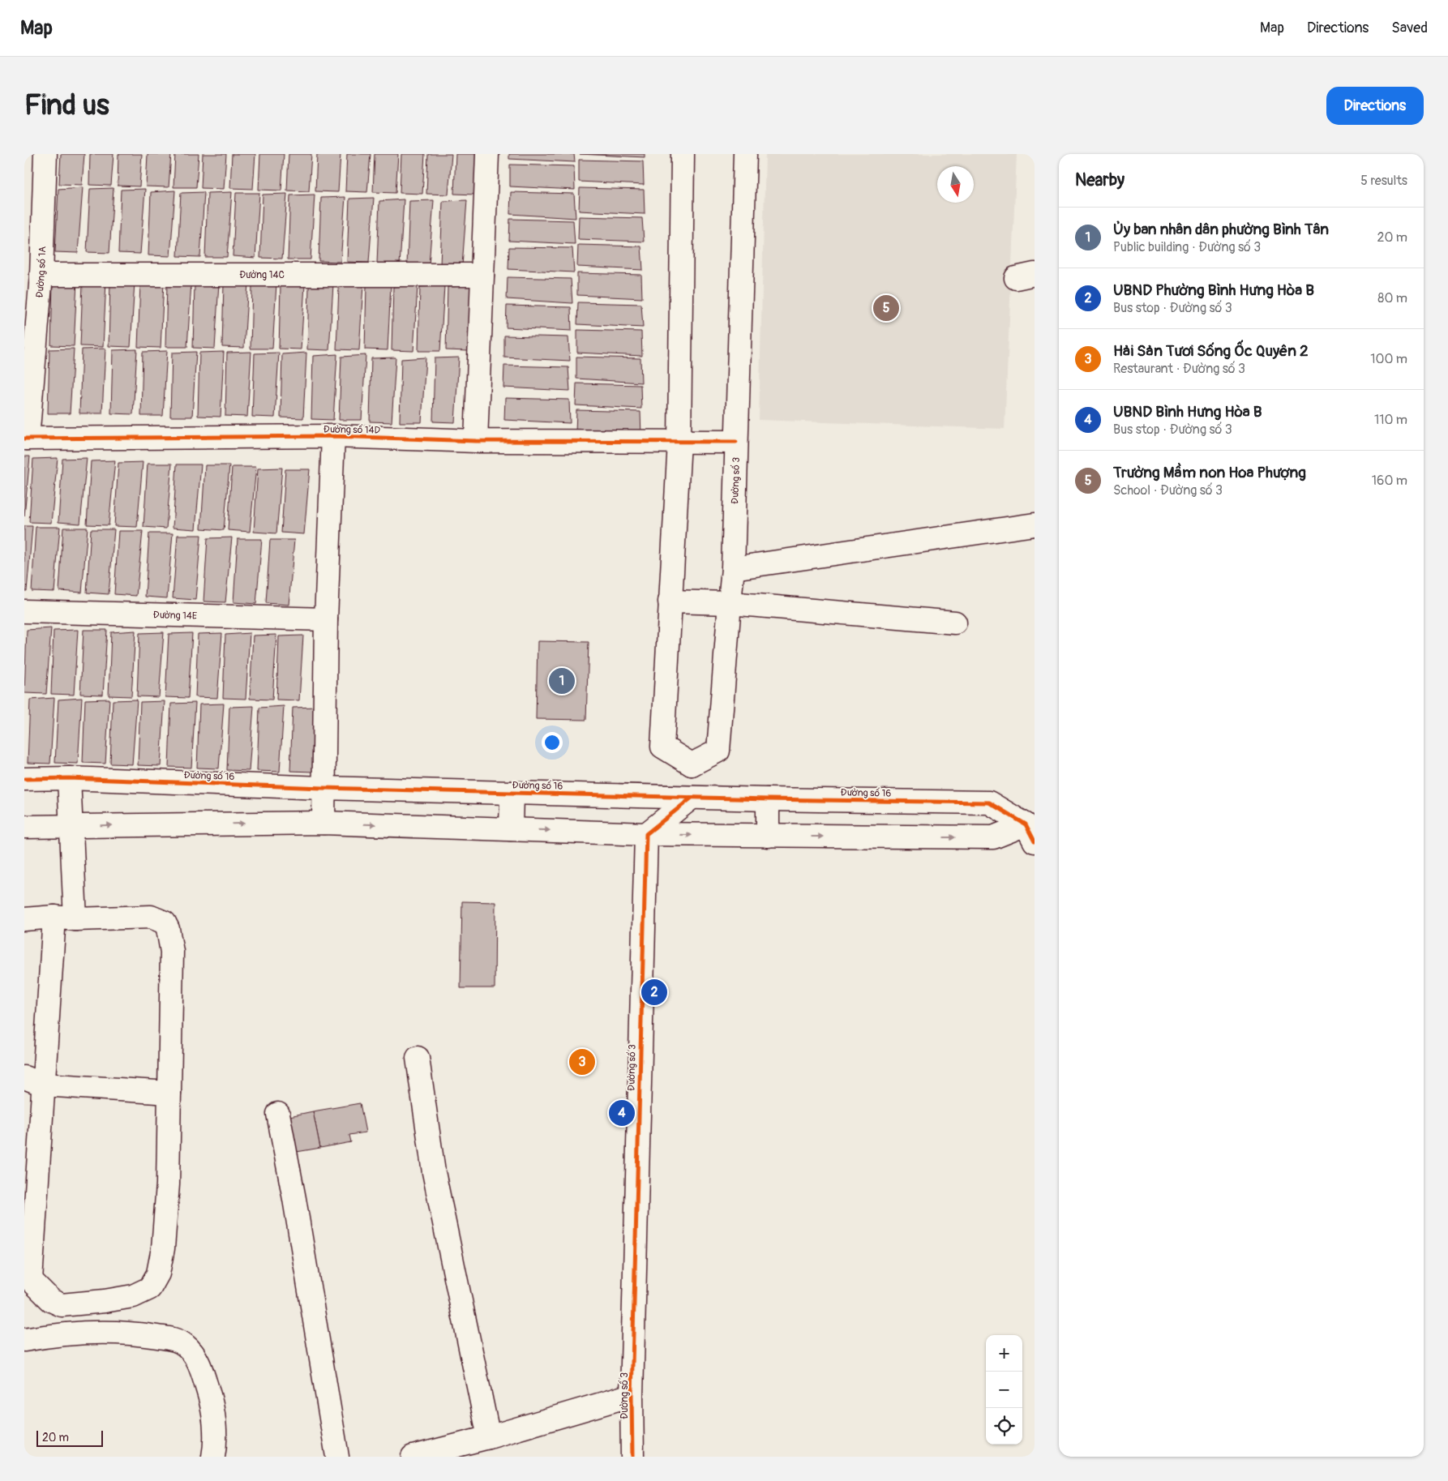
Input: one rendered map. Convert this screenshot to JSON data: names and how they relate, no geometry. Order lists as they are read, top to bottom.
{
  "streets": {
    "street": [
      "Đường số 1A",
      "Đường 14C",
      "Đường số 14D",
      "Đường số 3",
      "Đường 14E",
      "Đường số 16"
    ]
  },
  "crossings": [
    ["Đường số 1A", "Đường 14C"],
    ["Đường số 1A", "Đường số 14D"],
    ["Đường số 14D", "Đường số 3"],
    ["Đường số 3", "Đường số 16"]
  ],
  "scale_bar": "20 m",
  "north": "bottom",
  "page": {
    "header": "Map",
    "nav": ["Map", "Directions", "Saved"],
    "buttons": "Directions",
    "title": "Find us",
    "heading": ["Nearby", "5 results"],
    "list": [
      {
        "mark": "1",
        "name": "Ủy ban nhân dân phường Bình Tân",
        "note": "Public building · Đường số 3",
        "value": "20 m"
      },
      {
        "mark": "2",
        "name": "UBND Phường Bình Hưng Hòa B",
        "note": "Bus stop · Đường số 3",
        "value": "80 m"
      },
      {
        "mark": "3",
        "name": "Hải Sản Tươi Sống Ốc Quyên 2",
        "note": "Restaurant · Đường số 3",
        "value": "100 m"
      },
      {
        "mark": "4",
        "name": "UBND Bình Hưng Hòa B",
        "note": "Bus stop · Đường số 3",
        "value": "110 m"
      },
      {
        "mark": "5",
        "name": "Trường Mầm non Hoa Phượng",
        "note": "School · Đường số 3",
        "value": "160 m"
      }
    ],
    "pins": [
      "5",
      "1",
      "2",
      "3",
      "4"
    ],
    "map_buttons": ["+", "−"],
    "scale": "20 m"
  }
}
